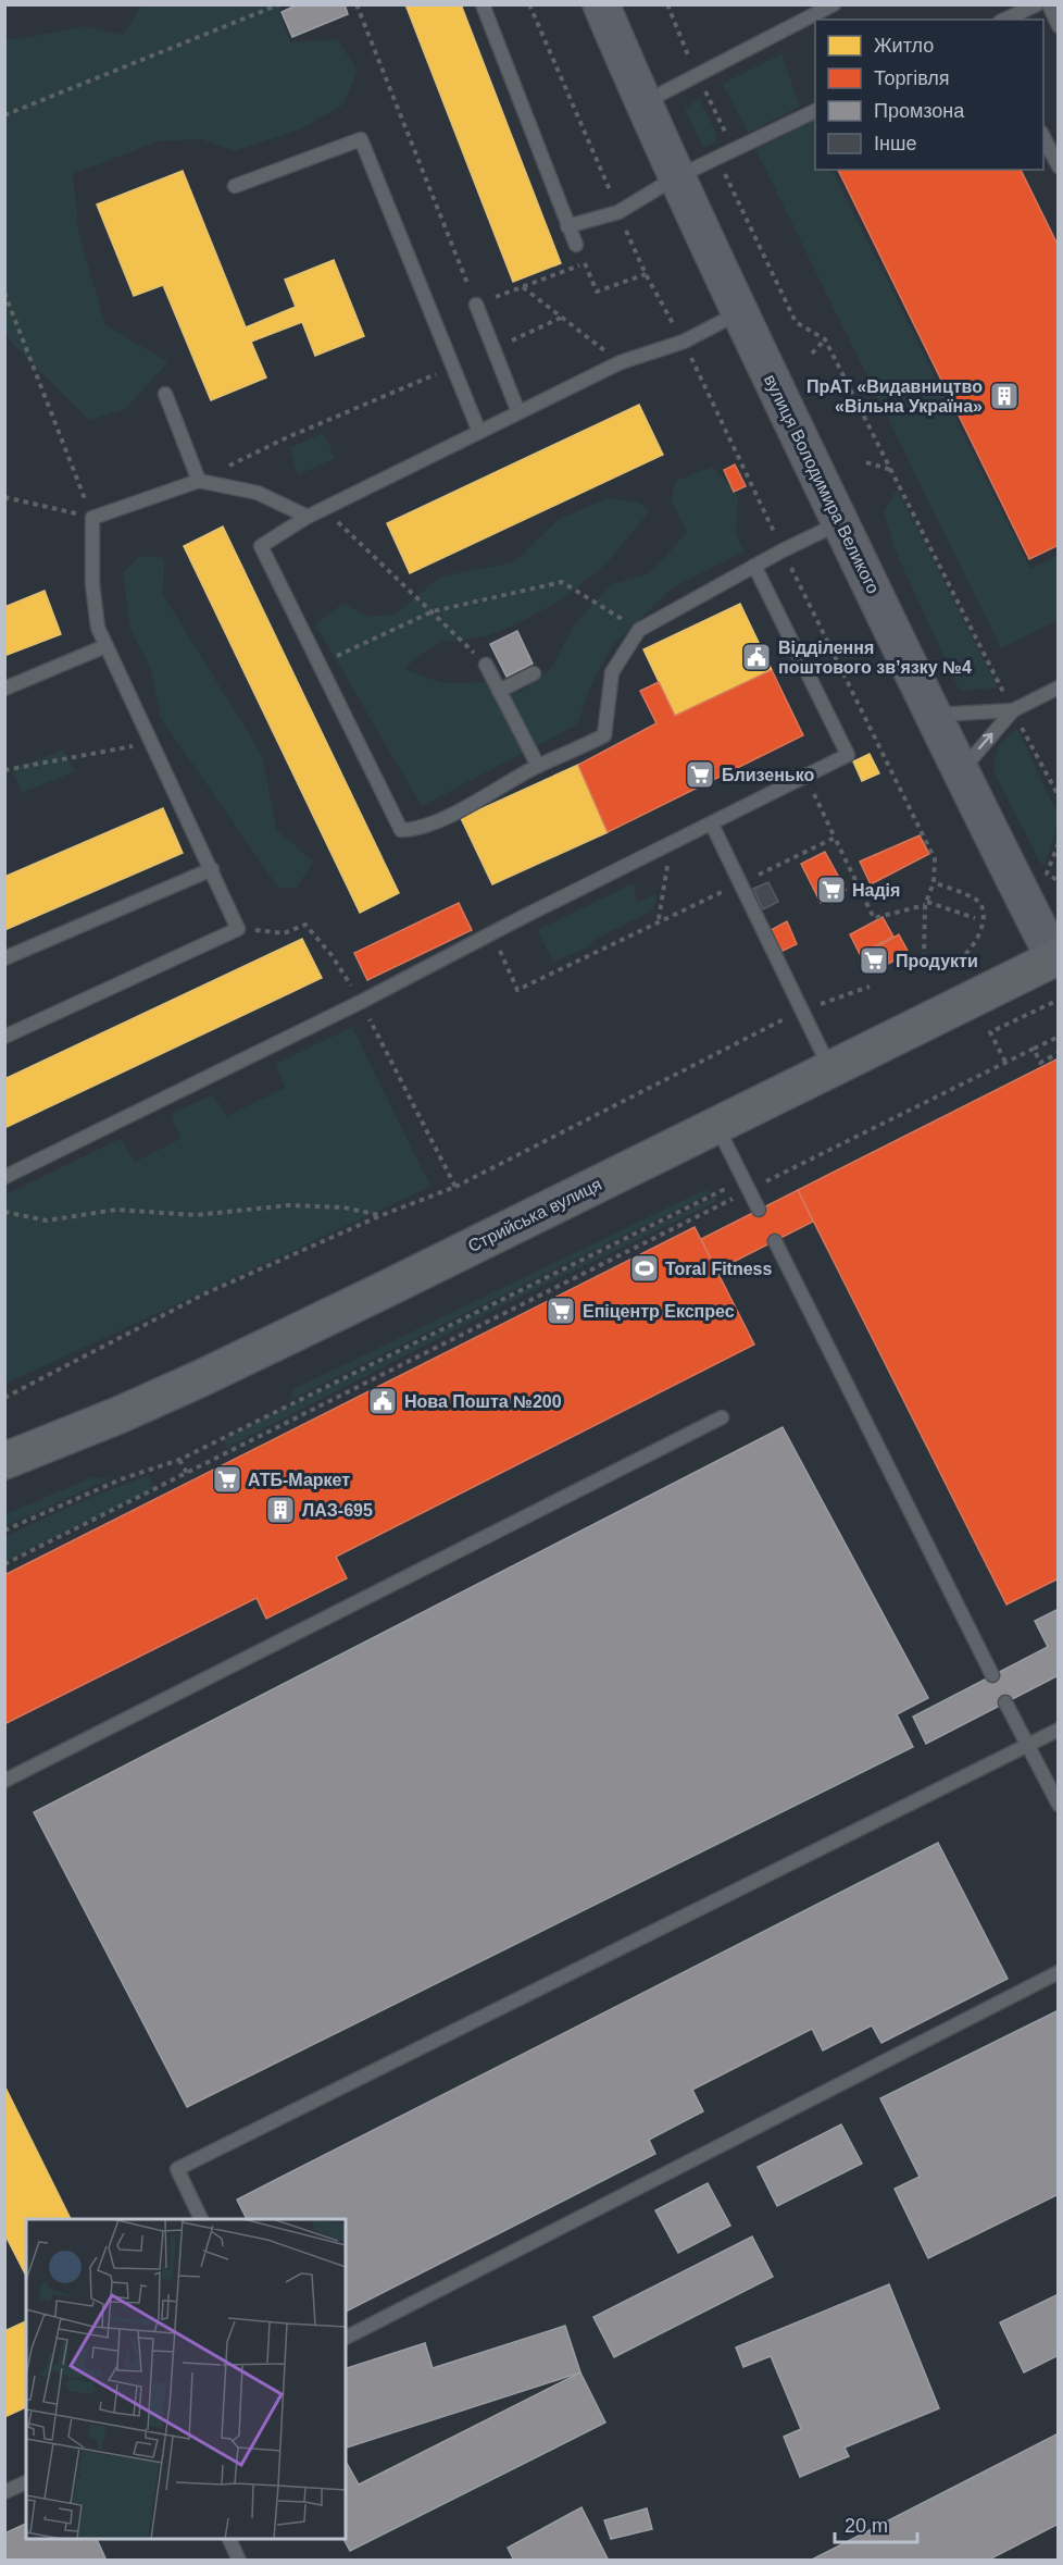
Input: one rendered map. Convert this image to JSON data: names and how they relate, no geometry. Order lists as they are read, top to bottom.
{
  "streets": {
    "main road": ["вулиця Володимира Великого", "Стрийська вулиця"]
  },
  "crossings": [
    ["вулиця Володимира Великого", "Стрийська вулиця"]
  ],
  "places": {
    "building": ["ПрАТ «Видавництво «Вільна Україна»", "ЛАЗ-695"],
    "public building": ["Відділення поштового зв’язку №4", "Нова Пошта №200"],
    "supermarket": [
      "Близенько",
      "Надія",
      "Продукти",
      "Епіцентр Експрес",
      "АТБ-Маркет"
    ],
    "sports": ["Toral Fitness"]
  },
  "legend": [
    "Житло",
    "Торгівля",
    "Промзона",
    "Інше"
  ],
  "scale_bar": "20 m"
}
